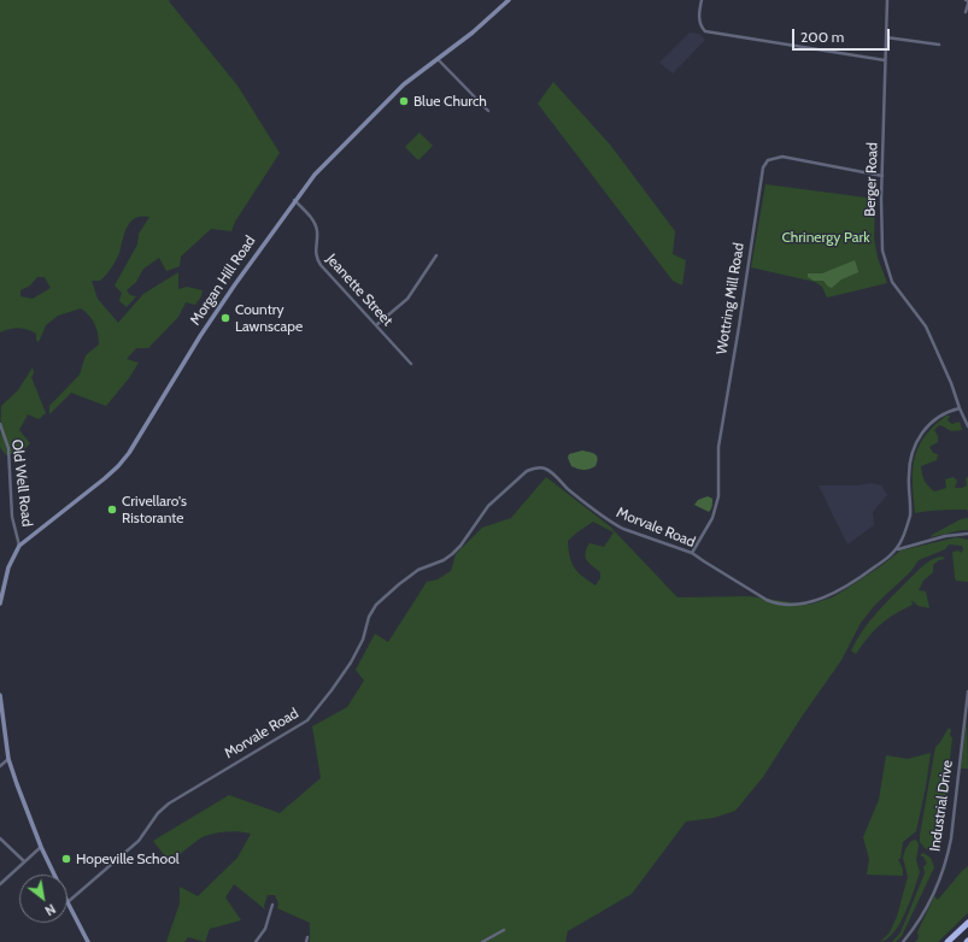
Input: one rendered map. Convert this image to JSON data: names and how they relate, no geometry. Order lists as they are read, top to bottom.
{
  "streets": {
    "main road": ["Morgan Hill Road"],
    "street": [
      "Berger Road",
      "Jeanette Street",
      "Wottring Mill Road",
      "Old Well Road",
      "Morvale Road",
      "Industrial Drive"
    ]
  },
  "crossings": [
    ["Berger Road", "Wottring Mill Road"],
    ["Morgan Hill Road", "Jeanette Street"],
    ["Morgan Hill Road", "Old Well Road"],
    ["Wottring Mill Road", "Morvale Road"]
  ],
  "parks": ["Chrinergy Park"],
  "places": [
    "Blue Church",
    "Country Lawnscape",
    "Crivellaro's Ristorante",
    "Hopeville School"
  ],
  "scale_bar": "200 m",
  "north": "bottom right"
}
